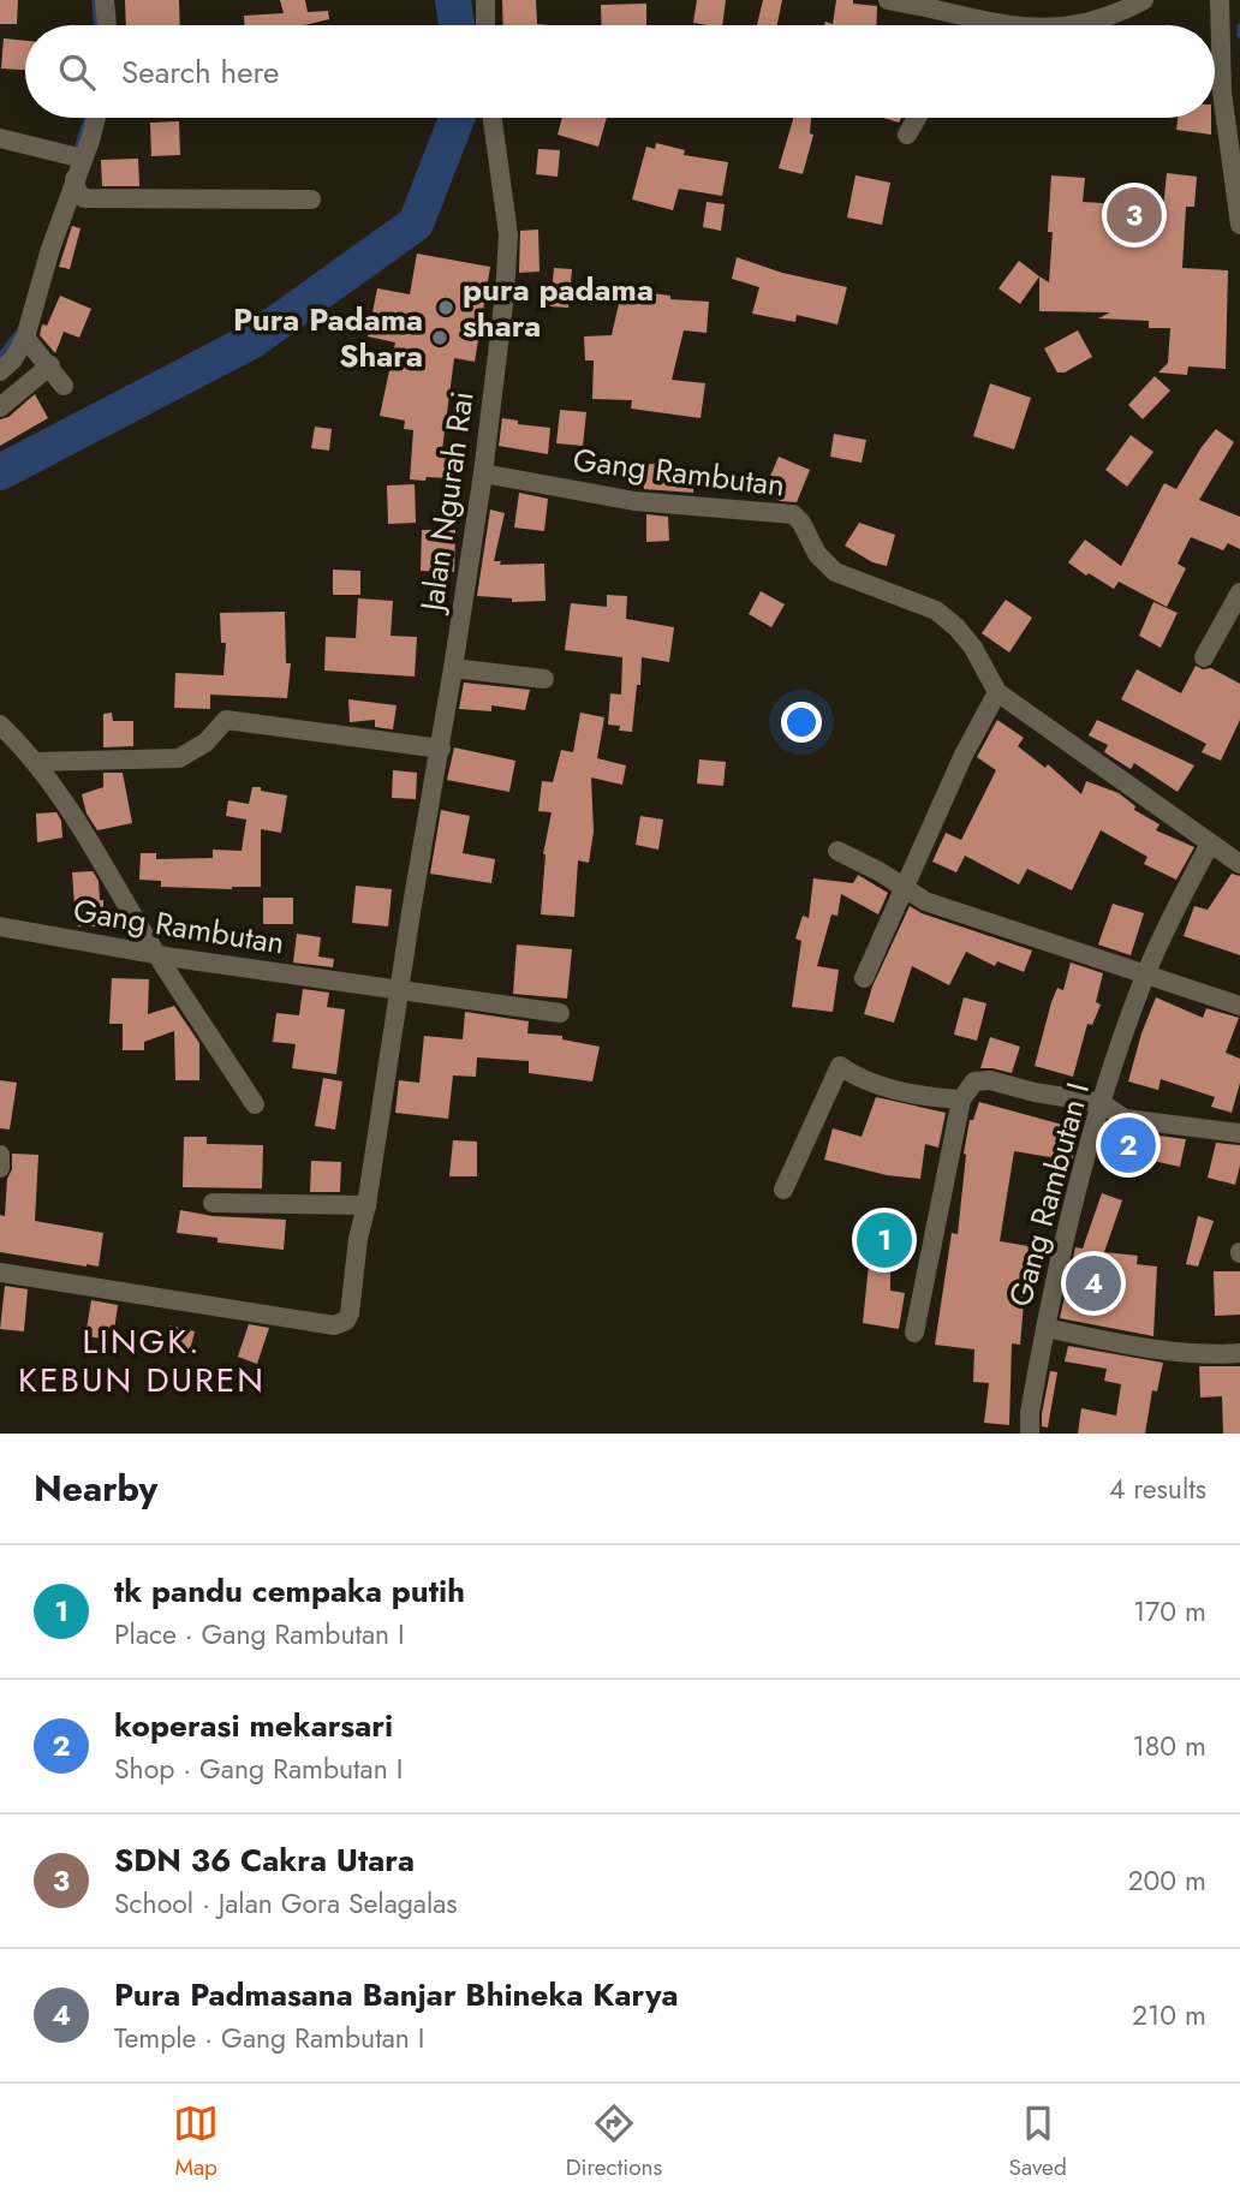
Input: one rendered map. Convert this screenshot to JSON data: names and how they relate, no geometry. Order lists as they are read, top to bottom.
{
  "streets": {
    "street": ["Gang Rambutan", "Jalan Ngurah Rai", "Gang Rambutan I"]
  },
  "crossings": [
    ["Gang Rambutan", "Jalan Ngurah Rai"],
    ["Gang Rambutan", "Gang Rambutan I"]
  ],
  "districts": ["LINGK. KEBUN DUREN"],
  "places": ["pura padama shara", "Pura Padama Shara"],
  "page": {
    "search": "Search here",
    "pins": [
      "3",
      "2",
      "1",
      "4"
    ],
    "heading": ["Nearby", "4 results"],
    "list": [
      {
        "mark": "1",
        "name": "tk pandu cempaka putih",
        "note": "Place · Gang Rambutan I",
        "value": "170 m"
      },
      {
        "mark": "2",
        "name": "koperasi mekarsari",
        "note": "Shop · Gang Rambutan I",
        "value": "180 m"
      },
      {
        "mark": "3",
        "name": "SDN 36 Cakra Utara",
        "note": "School · Jalan Gora Selagalas",
        "value": "200 m"
      },
      {
        "mark": "4",
        "name": "Pura Padmasana Banjar Bhineka Karya",
        "note": "Temple · Gang Rambutan I",
        "value": "210 m"
      }
    ],
    "nav": ["Map", "Directions", "Saved"]
  }
}
